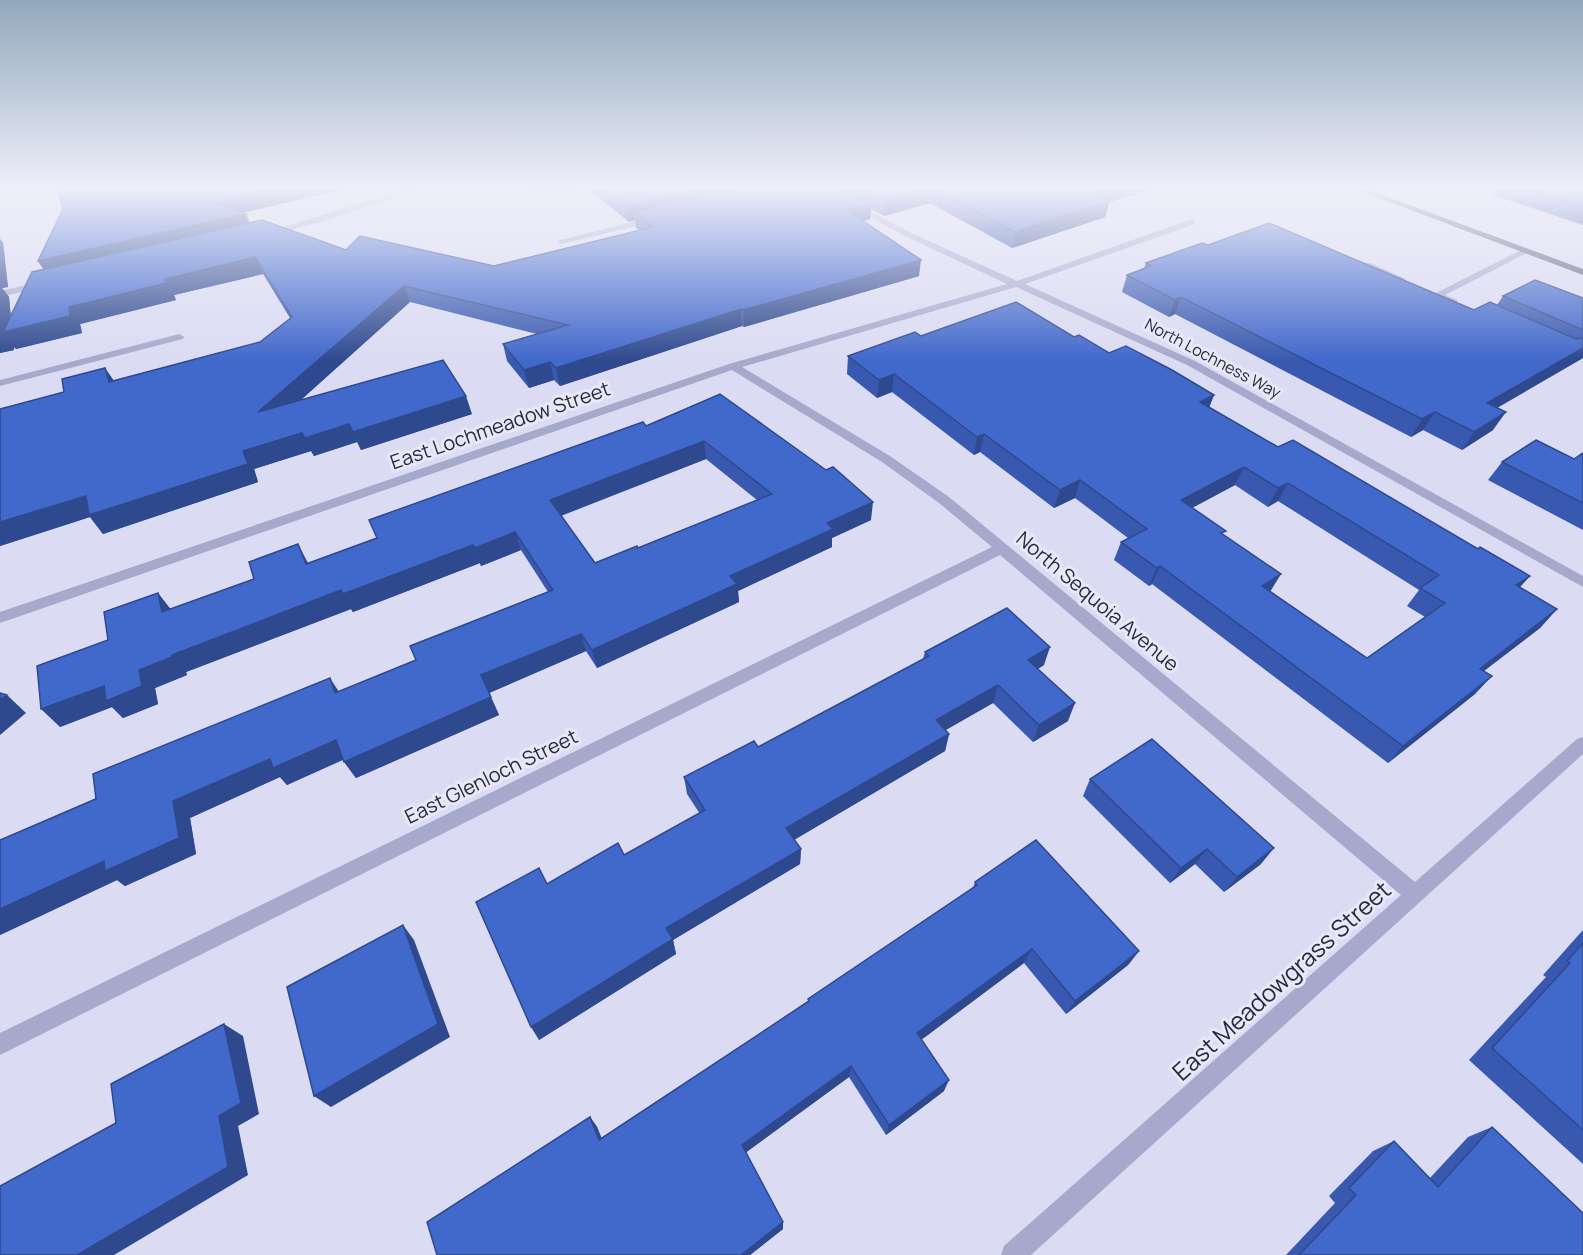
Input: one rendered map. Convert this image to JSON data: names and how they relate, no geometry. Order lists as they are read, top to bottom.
{
  "streets": {
    "street": [
      "North Lochness Way",
      "East Lochmeadow Street",
      "North Sequoia Avenue",
      "East Glenloch Street",
      "East Meadowgrass Street"
    ]
  },
  "crossings": [
    ["North Lochness Way", "East Lochmeadow Street"],
    ["East Lochmeadow Street", "North Sequoia Avenue"],
    ["North Sequoia Avenue", "East Glenloch Street"],
    ["North Sequoia Avenue", "East Meadowgrass Street"]
  ]
}
